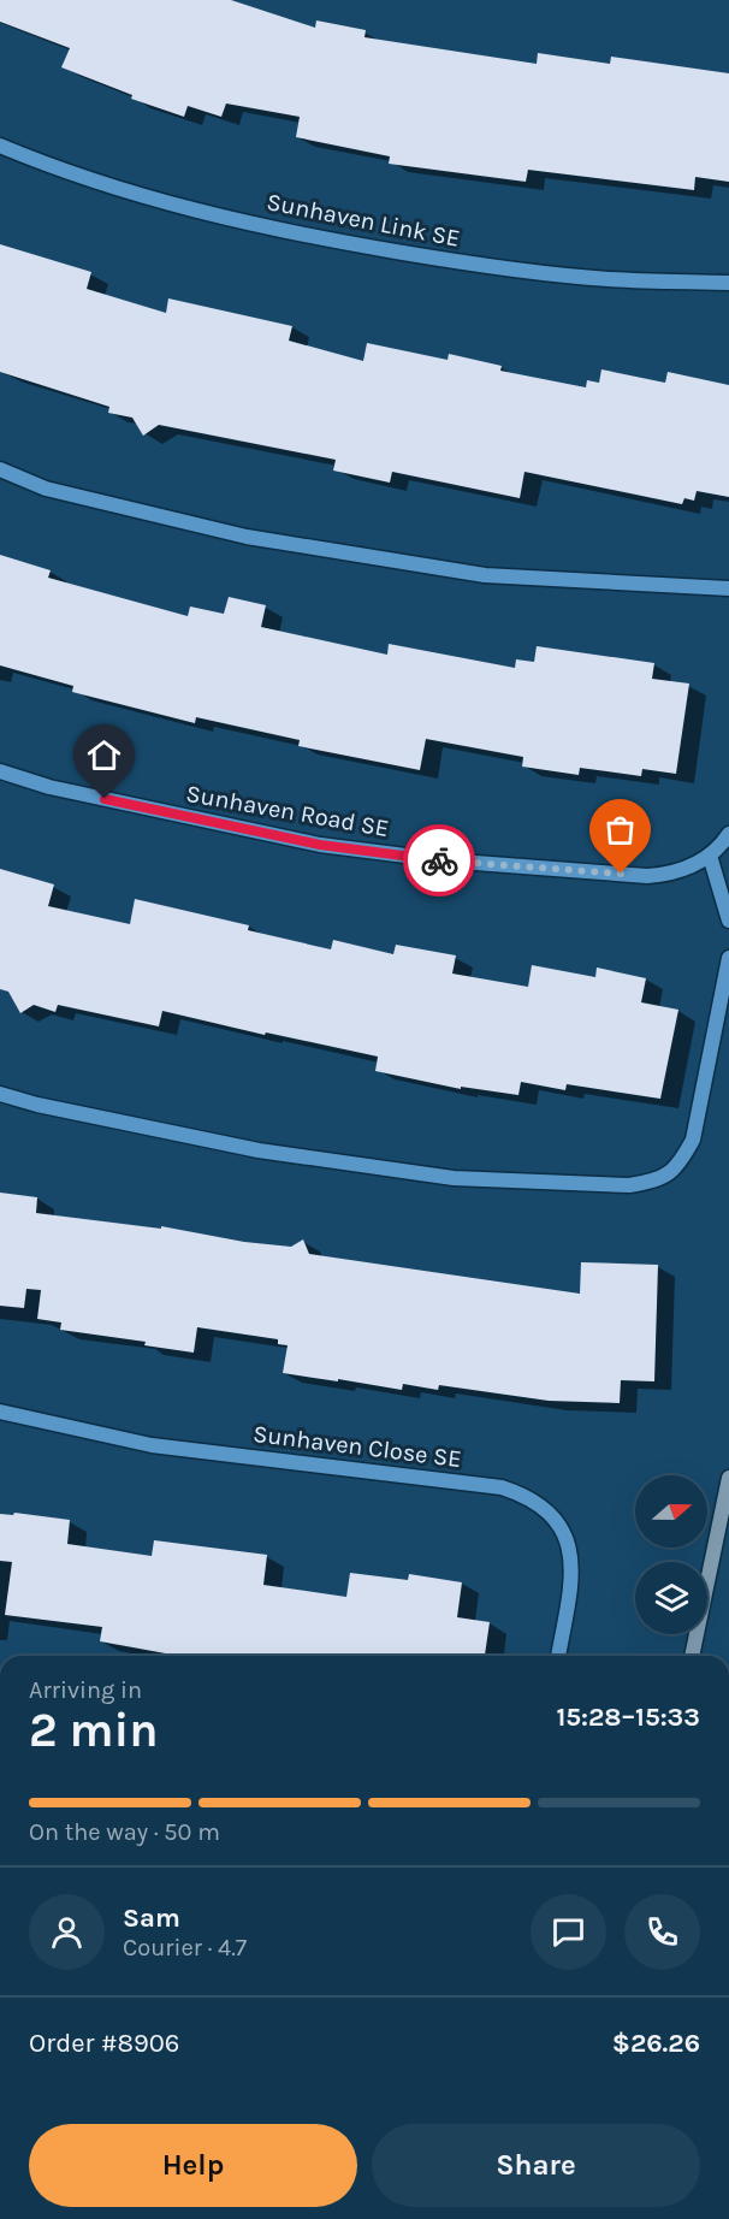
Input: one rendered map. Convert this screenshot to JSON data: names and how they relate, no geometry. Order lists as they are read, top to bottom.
{
  "streets": {
    "street": ["Sunhaven Link SE", "Sunhaven Road SE", "Sunhaven Close SE"]
  },
  "north": "right",
  "page": {
    "heading": ["2 min", "Arriving in", "15:28–15:33"],
    "panel": [
      "Sam",
      "Courier · 4.7",
      "Order #8906",
      "$26.26"
    ],
    "bar": "On the way · 50 m",
    "buttons": ["Help", "Share"]
  }
}
